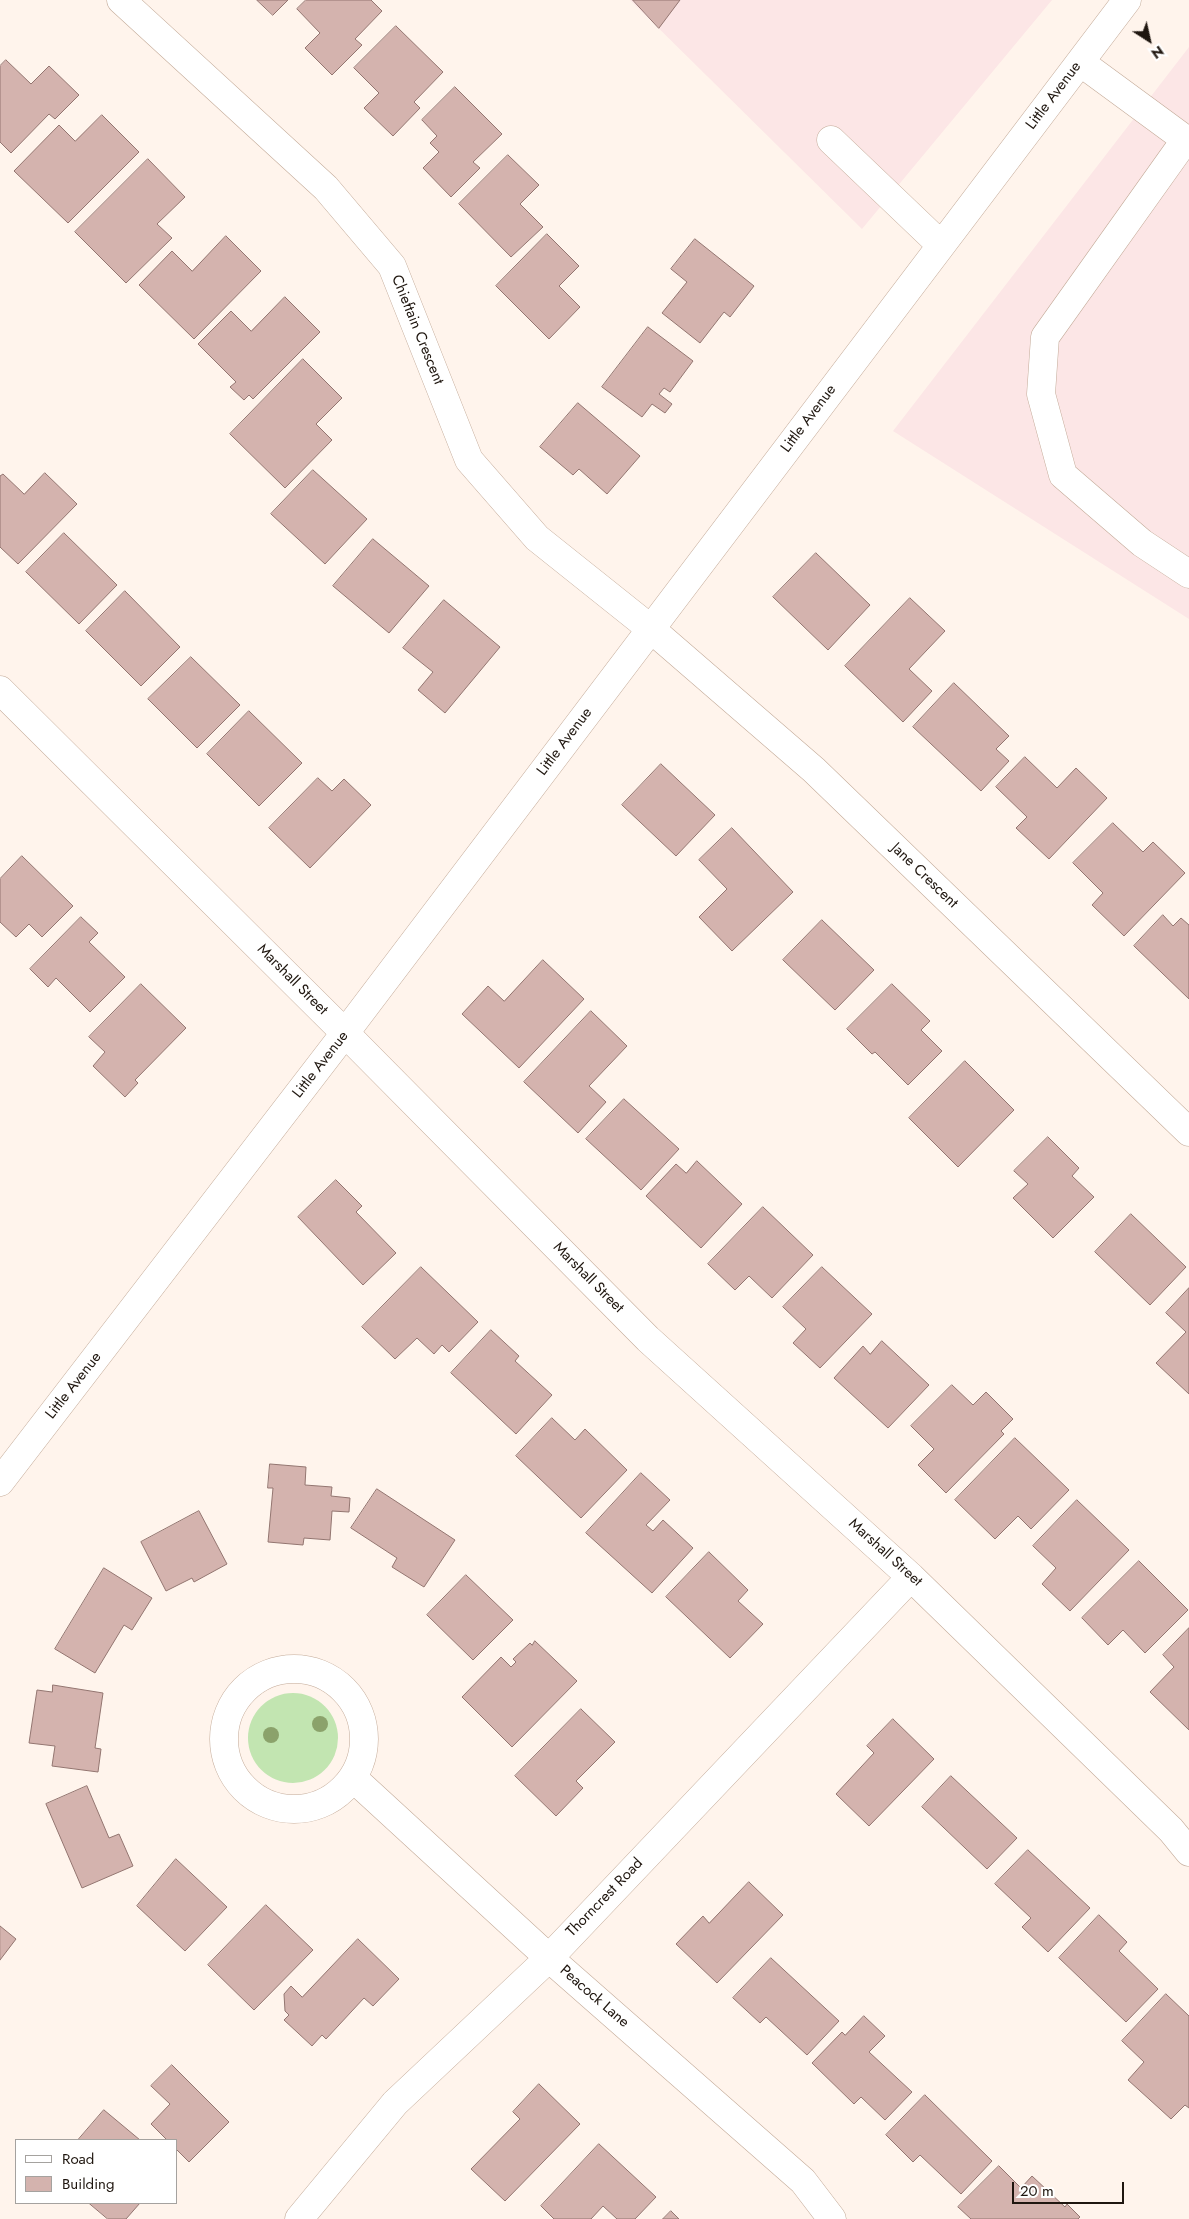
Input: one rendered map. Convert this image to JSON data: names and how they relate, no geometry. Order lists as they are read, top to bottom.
{
  "streets": {
    "street": [
      "Little Avenue",
      "Chieftain Crescent",
      "Jane Crescent",
      "Marshall Street",
      "Thorncrest Road",
      "Peacock Lane"
    ]
  },
  "crossings": [
    ["Little Avenue", "Chieftain Crescent"],
    ["Little Avenue", "Jane Crescent"],
    ["Little Avenue", "Marshall Street"],
    ["Chieftain Crescent", "Jane Crescent"],
    ["Marshall Street", "Thorncrest Road"],
    ["Thorncrest Road", "Peacock Lane"]
  ],
  "legend": ["Road", "Building"],
  "scale_bar": "20 m",
  "north": "bottom right"
}
